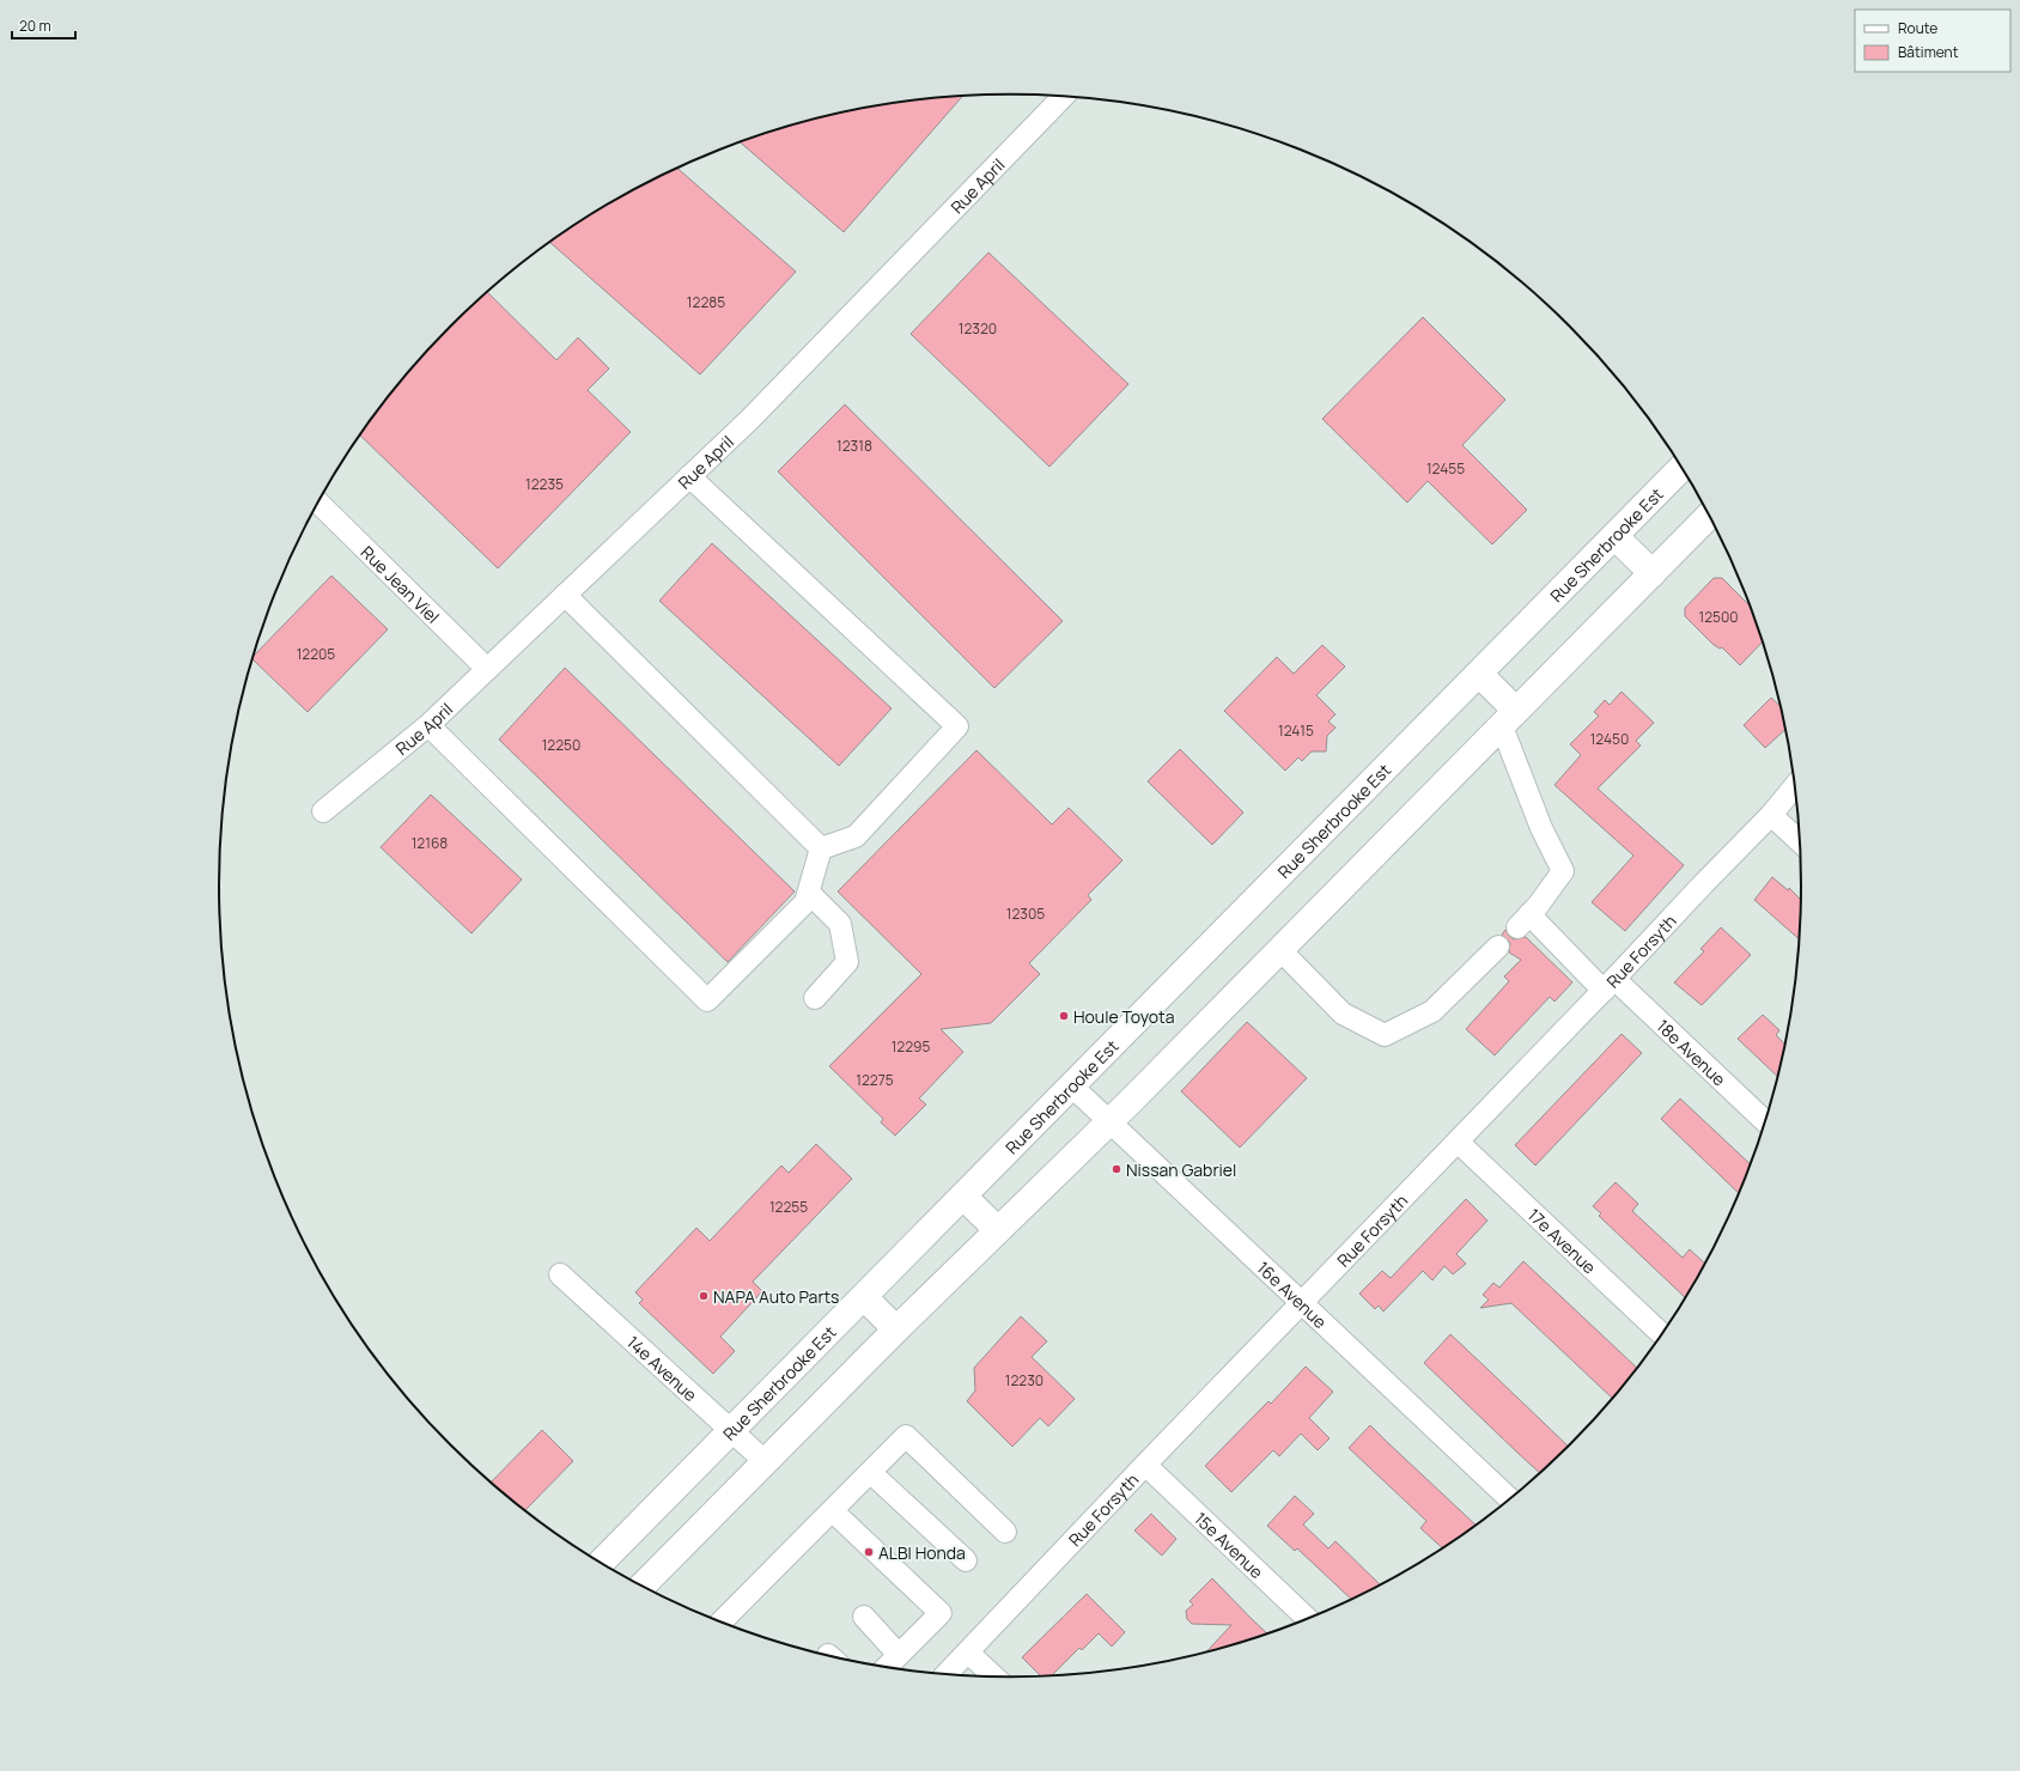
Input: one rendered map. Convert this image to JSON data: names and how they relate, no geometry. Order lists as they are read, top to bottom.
{
  "streets": {
    "main road": ["Rue Sherbrooke Est"],
    "street": [
      "Rue April",
      "Rue Jean Viel",
      "Rue Forsyth",
      "18e Avenue",
      "17e Avenue",
      "16e Avenue",
      "14e Avenue",
      "15e Avenue"
    ]
  },
  "crossings": [
    ["Rue April", "Rue Jean Viel"],
    ["Rue Sherbrooke Est", "16e Avenue"],
    ["Rue Sherbrooke Est", "14e Avenue"],
    ["Rue Forsyth", "18e Avenue"],
    ["Rue Forsyth", "17e Avenue"],
    ["Rue Forsyth", "16e Avenue"],
    ["Rue Forsyth", "15e Avenue"]
  ],
  "places": [
    "Houle Toyota",
    "Nissan Gabriel",
    "NAPA Auto Parts",
    "ALBI Honda"
  ],
  "house_numbers": [
    "12285",
    "12320",
    "12318",
    "12455",
    "12235",
    "12500",
    "12205",
    "12415",
    "12450",
    "12250",
    "12168",
    "12305",
    "12295",
    "12275",
    "12255",
    "12230"
  ],
  "legend": ["Route", "Bâtiment"],
  "scale_bar": "20 m"
}
